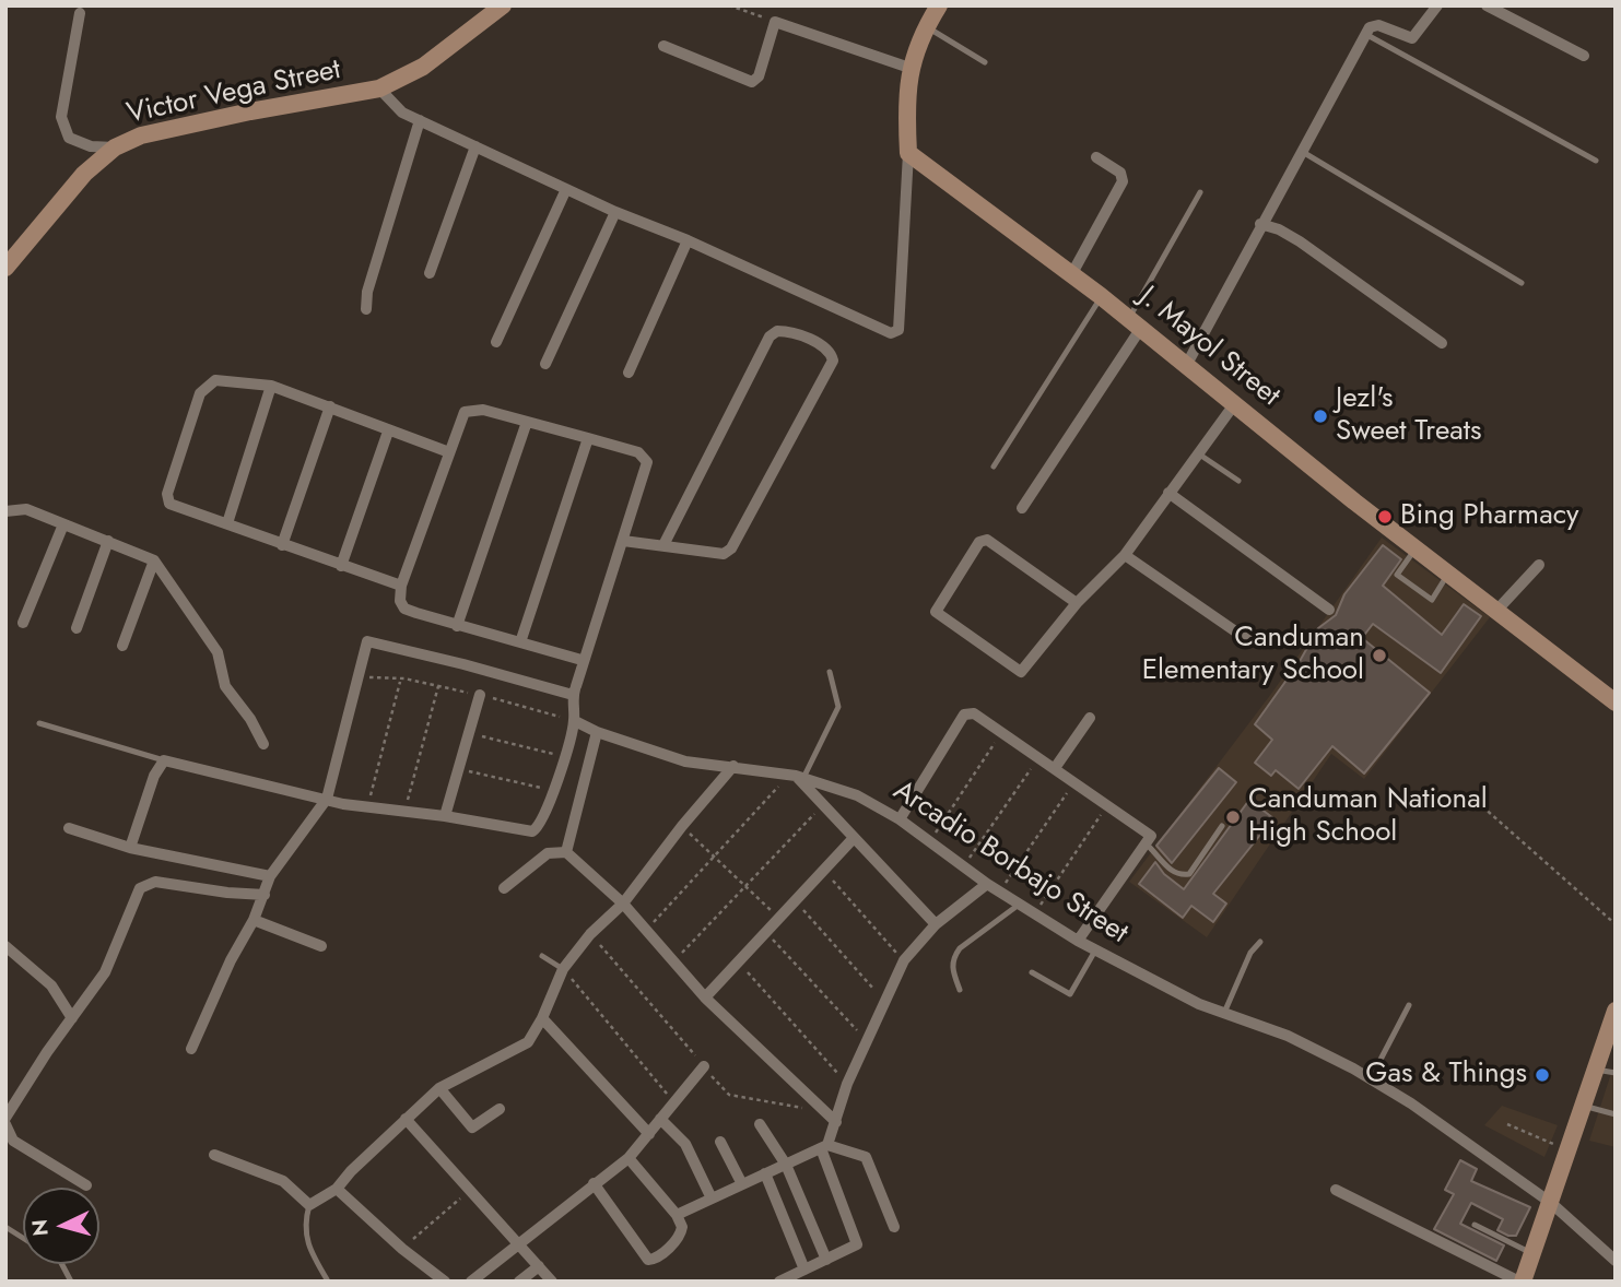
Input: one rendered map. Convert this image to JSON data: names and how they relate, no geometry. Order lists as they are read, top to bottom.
{
  "streets": {
    "street": ["Victor Vega Street", "J. Mayol Street", "Arcadio Borbajo Street"]
  },
  "places": [
    "Jezl's Sweet Treats",
    "Bing Pharmacy",
    "Canduman Elementary School",
    "Canduman National High School",
    "Gas & Things"
  ],
  "north": "left"
}
